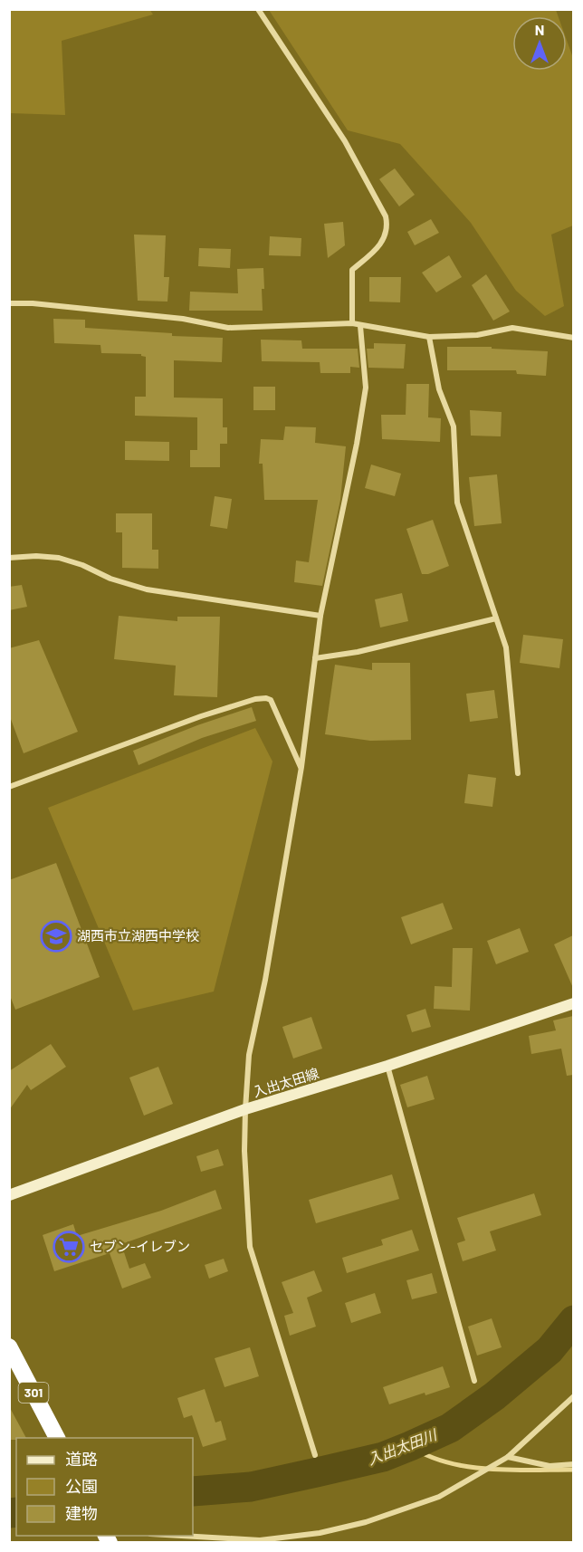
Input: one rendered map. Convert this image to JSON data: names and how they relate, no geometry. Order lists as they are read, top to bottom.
{
  "streets": {
    "highway": ["301"],
    "main road": ["入出太田線"]
  },
  "water": ["入出太田川"],
  "places": {
    "school or university": ["湖西市立湖西中学校"],
    "supermarket": ["セブン-イレブン"]
  },
  "legend": ["道路", "公園", "建物"],
  "north": "top"
}
